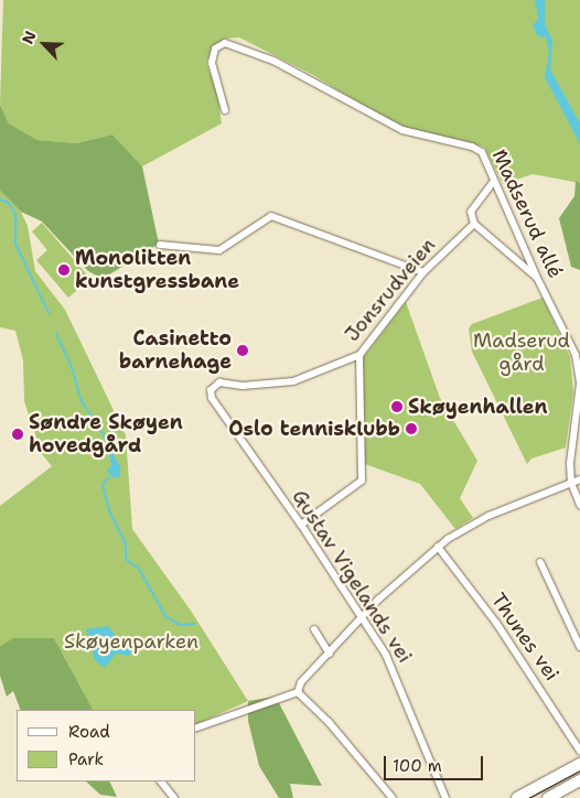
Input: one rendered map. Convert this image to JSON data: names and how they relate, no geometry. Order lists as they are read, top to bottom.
{
  "streets": {
    "street": [
      "Madserud allé",
      "Jonsrudveien",
      "Gustav Vigelands vei",
      "Thunes vei"
    ]
  },
  "crossings": [
    ["Jonsrudveien", "Gustav Vigelands vei"]
  ],
  "parks": ["Madserud gård", "Skøyenparken"],
  "places": [
    "Monolitten kunstgressbane",
    "Casinetto barnehage",
    "Skøyenhallen",
    "Oslo tennisklubb",
    "Søndre Skøyen hovedgård"
  ],
  "legend": ["Road", "Park"],
  "scale_bar": "100 m",
  "north": "top left"
}
